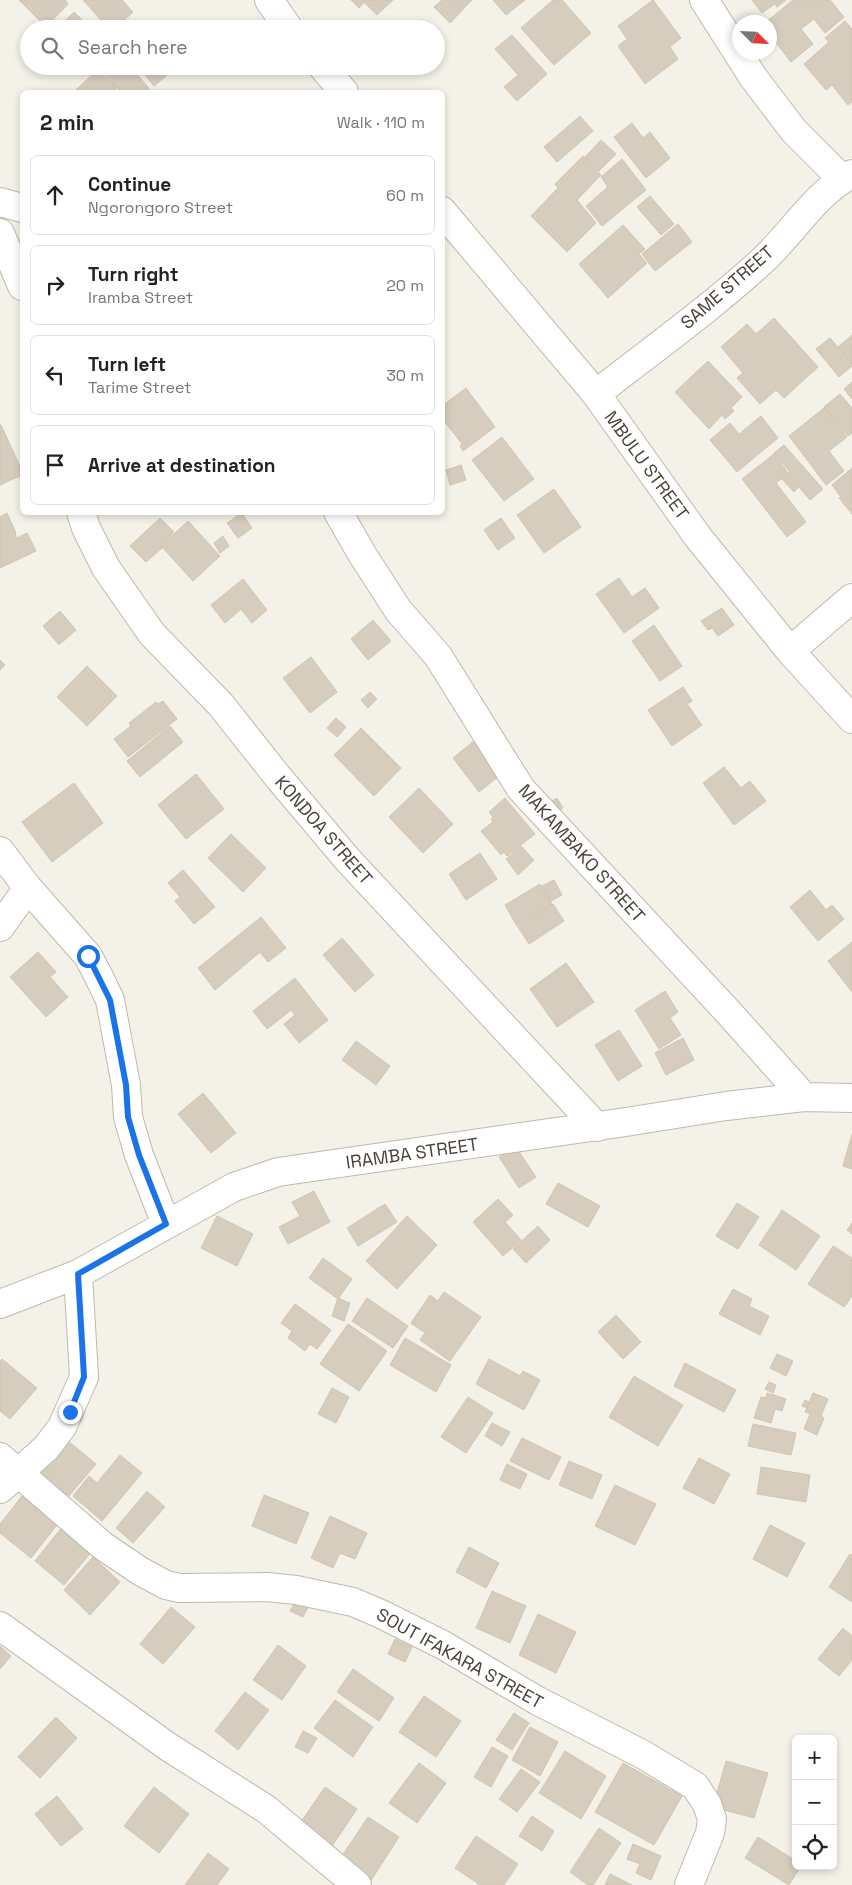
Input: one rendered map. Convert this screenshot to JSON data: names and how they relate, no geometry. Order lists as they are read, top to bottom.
{
  "streets": {
    "street": [
      "SAME STREET",
      "MBULU STREET",
      "KONDOA STREET",
      "MAKAMBAKO STREET",
      "IRAMBA STREET",
      "SOUT IFAKARA STREET"
    ]
  },
  "crossings": [
    ["SAME STREET", "MBULU STREET"],
    ["KONDOA STREET", "IRAMBA STREET"],
    ["MAKAMBAKO STREET", "IRAMBA STREET"]
  ],
  "north": "bottom right",
  "page": {
    "search": "Search here",
    "heading": ["2 min", "Walk · 110 m"],
    "list": [
      ["Continue", "Ngorongoro Street", "60 m"],
      ["Turn right", "Iramba Street", "20 m"],
      ["Turn left", "Tarime Street", "30 m"],
      "Arrive at destination"
    ],
    "map_buttons": ["+", "−"]
  }
}
